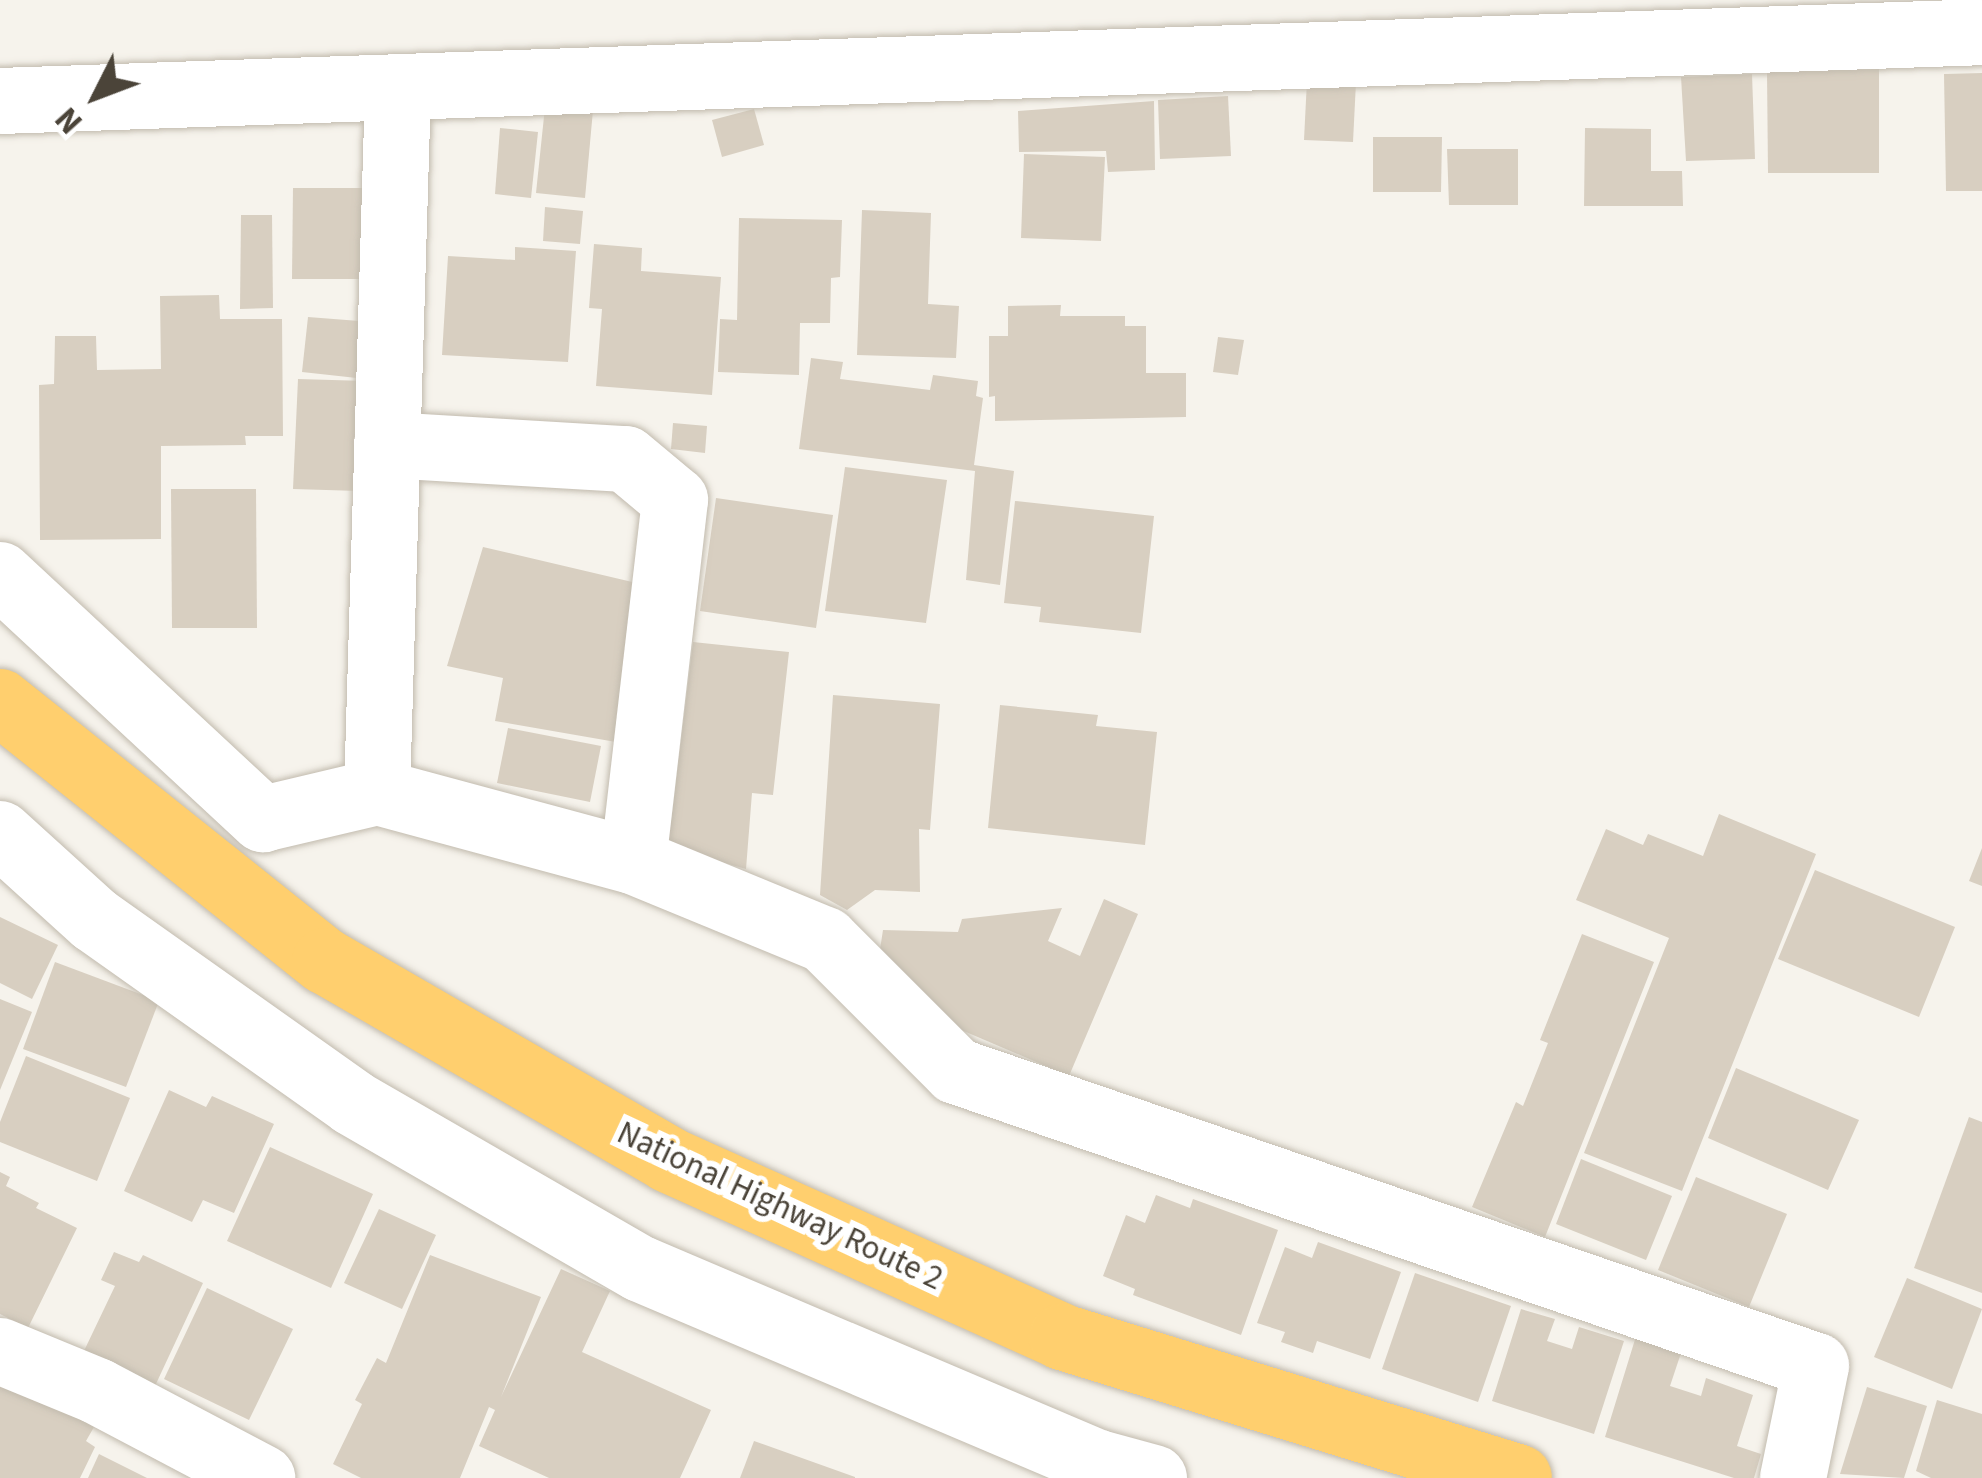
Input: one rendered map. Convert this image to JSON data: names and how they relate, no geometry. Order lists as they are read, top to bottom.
{
  "streets": {
    "highway": ["National Highway Route 2"]
  },
  "north": "bottom left"
}
